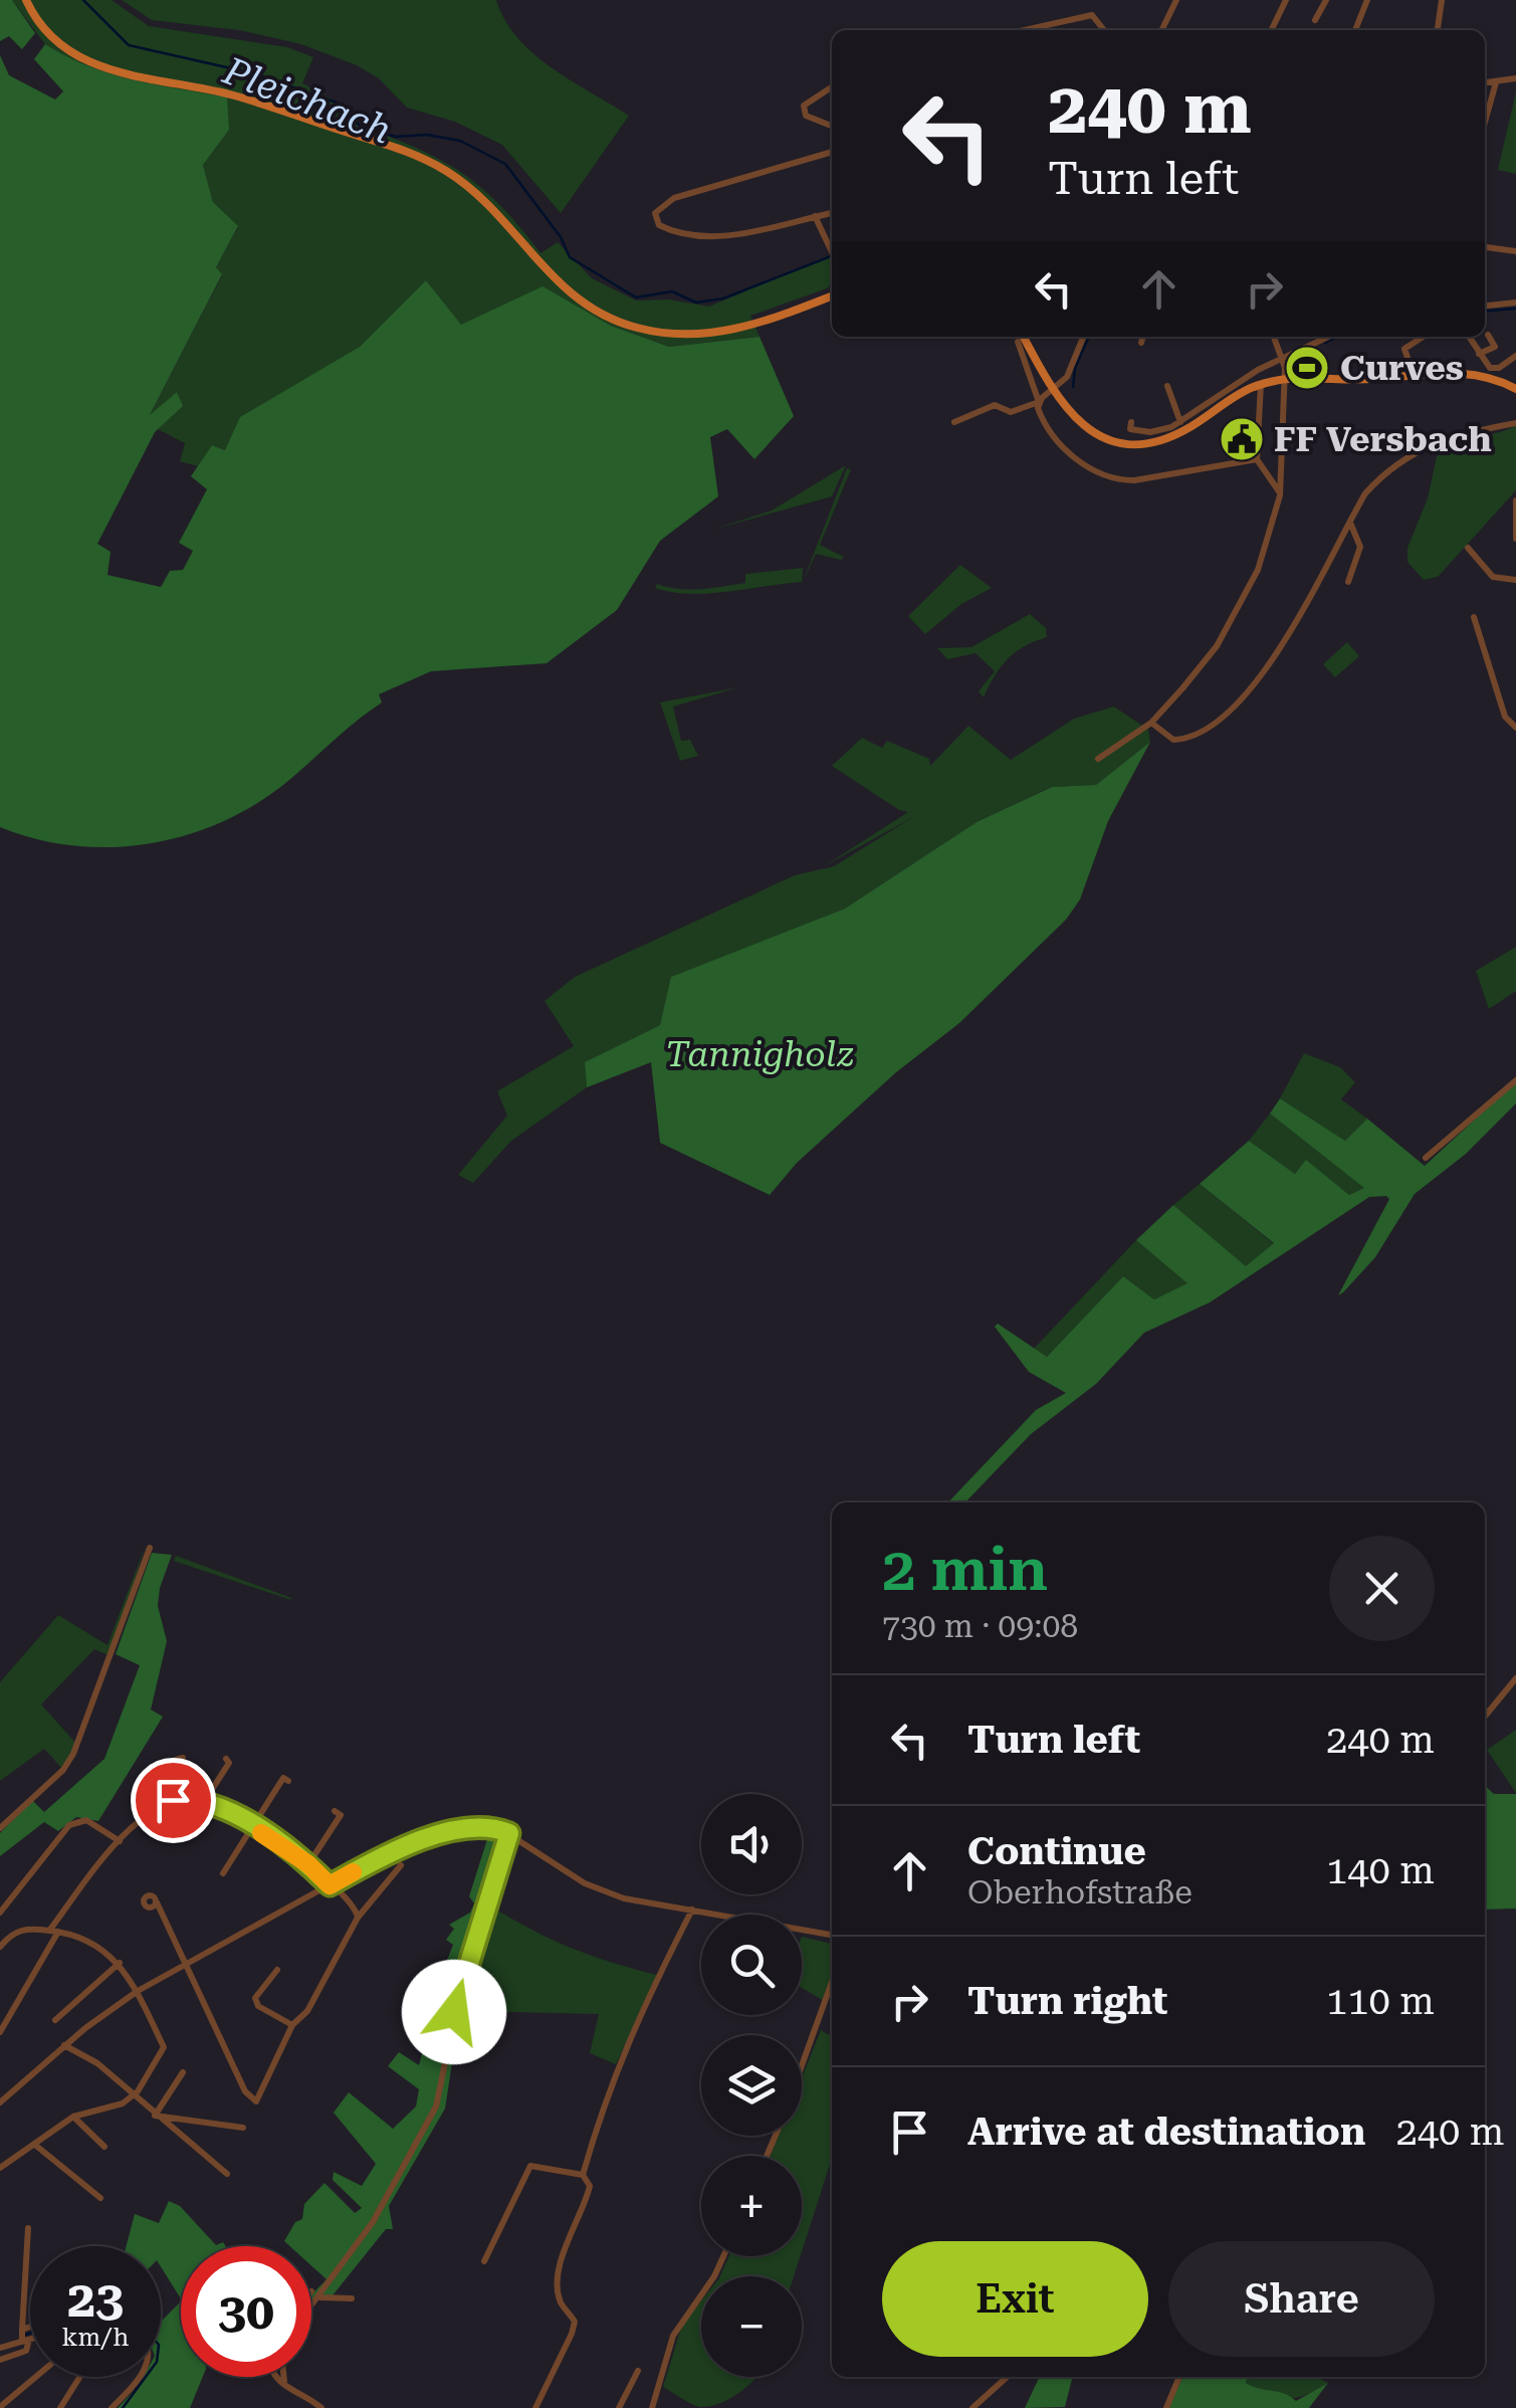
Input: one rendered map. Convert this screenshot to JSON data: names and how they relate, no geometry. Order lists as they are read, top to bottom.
{
  "water": ["Pleichach"],
  "parks": ["Tannigholz"],
  "places": {
    "sports": ["Curves"],
    "public building": ["FF Versbach"]
  },
  "page": {
    "turn": ["240 m", "Turn left"],
    "heading": ["2 min", "730 m · 09:08"],
    "list": [
      {
        "name": "Turn left",
        "value": "240 m"
      },
      {
        "name": "Continue",
        "note": "Oberhofstraße",
        "value": "140 m"
      },
      {
        "name": "Turn right",
        "value": "110 m"
      },
      {
        "name": "Arrive at destination",
        "value": "240 m"
      }
    ],
    "map_buttons": ["+", "−"],
    "buttons": ["Exit", "Share"],
    "speed": "23 km/h",
    "limit": "30"
  }
}
